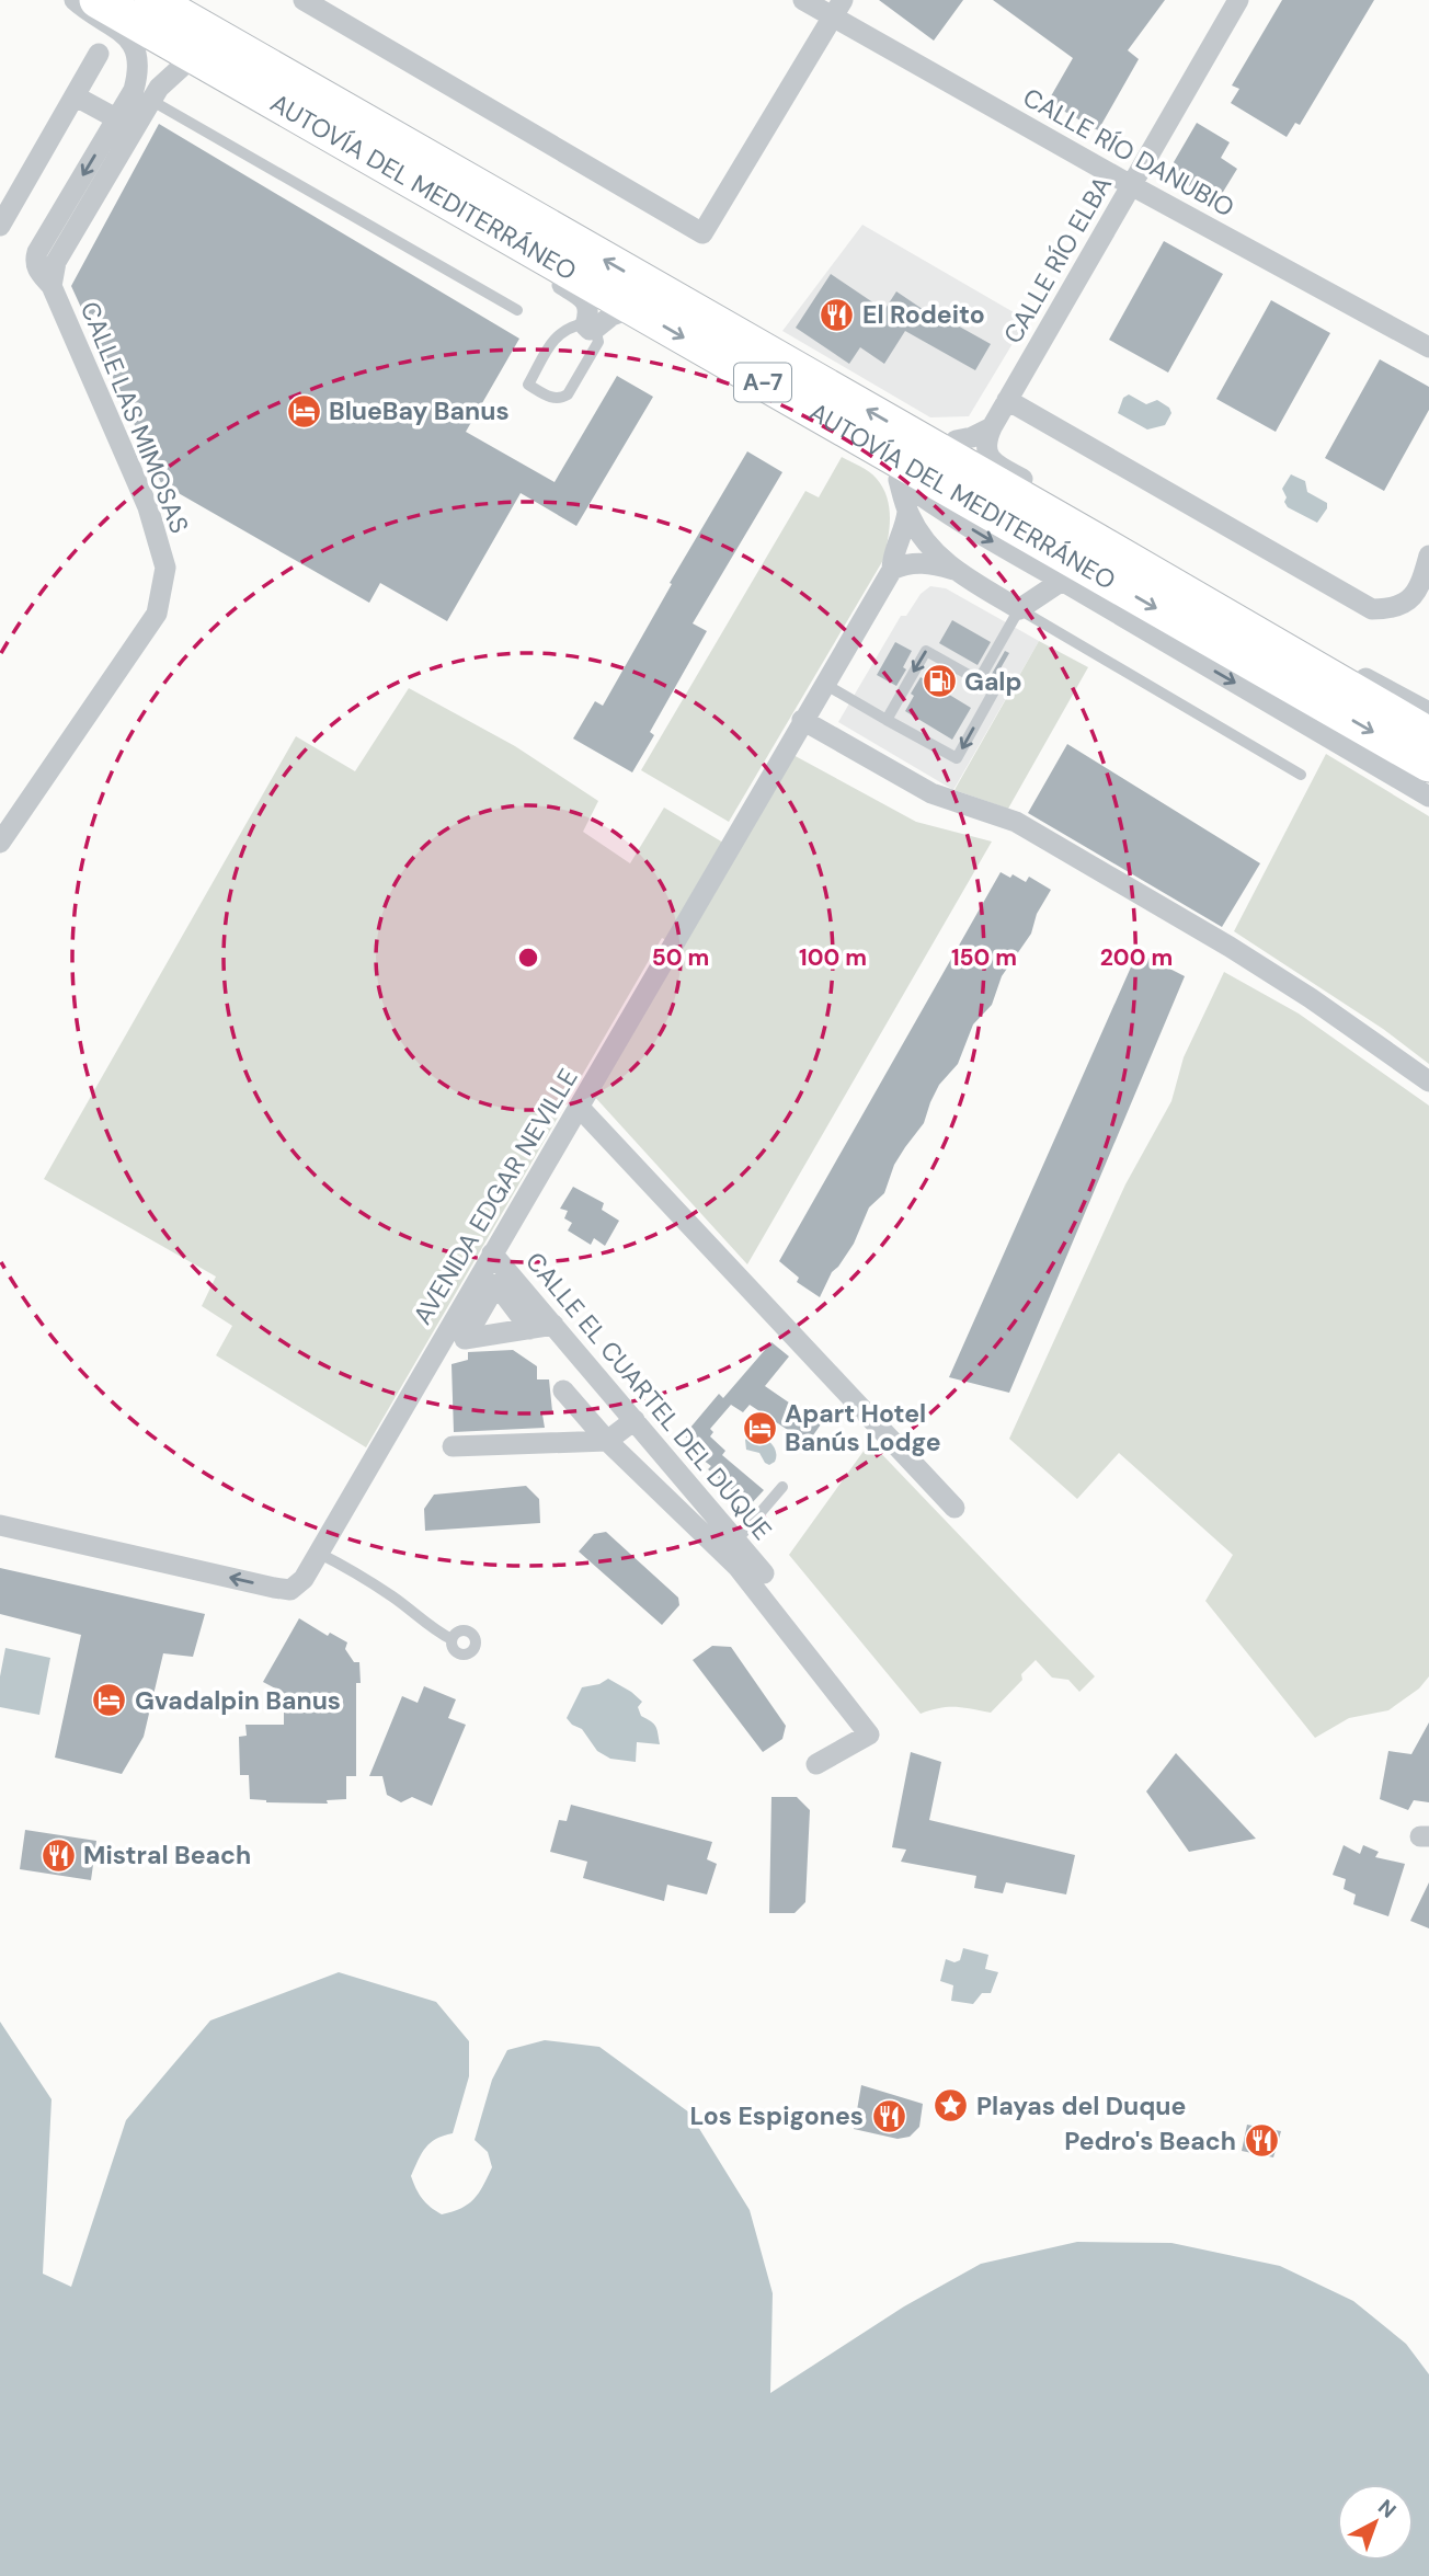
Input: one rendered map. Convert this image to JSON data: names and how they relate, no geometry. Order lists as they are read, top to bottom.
{
  "streets": {
    "highway": ["AUTOVÍA DEL MEDITERRÁNEO", "A-7"],
    "street": [
      "CALLE RÍO DANUBIO",
      "CALLE RÍO ELBA",
      "CALLE LAS MIMOSAS",
      "AVENIDA EDGAR NEVILLE",
      "CALLE EL CUARTEL DEL DUQUE"
    ]
  },
  "crossings": [
    ["CALLE RÍO DANUBIO", "CALLE RÍO ELBA"],
    ["AUTOVÍA DEL MEDITERRÁNEO", "CALLE LAS MIMOSAS"],
    ["AVENIDA EDGAR NEVILLE", "CALLE EL CUARTEL DEL DUQUE"]
  ],
  "places": {
    "restaurant": [
      "El Rodeito",
      "Mistral Beach",
      "Los Espigones",
      "Pedro's Beach"
    ],
    "hotel": ["BlueBay Banus", "Apart Hotel Banús Lodge", "Gvadalpin Banus"],
    "fuel station": ["Galp"],
    "place": ["Playas del Duque"]
  },
  "north": "top right",
  "rings": [
    "50 m",
    "100 m",
    "150 m",
    "200 m"
  ]
}
